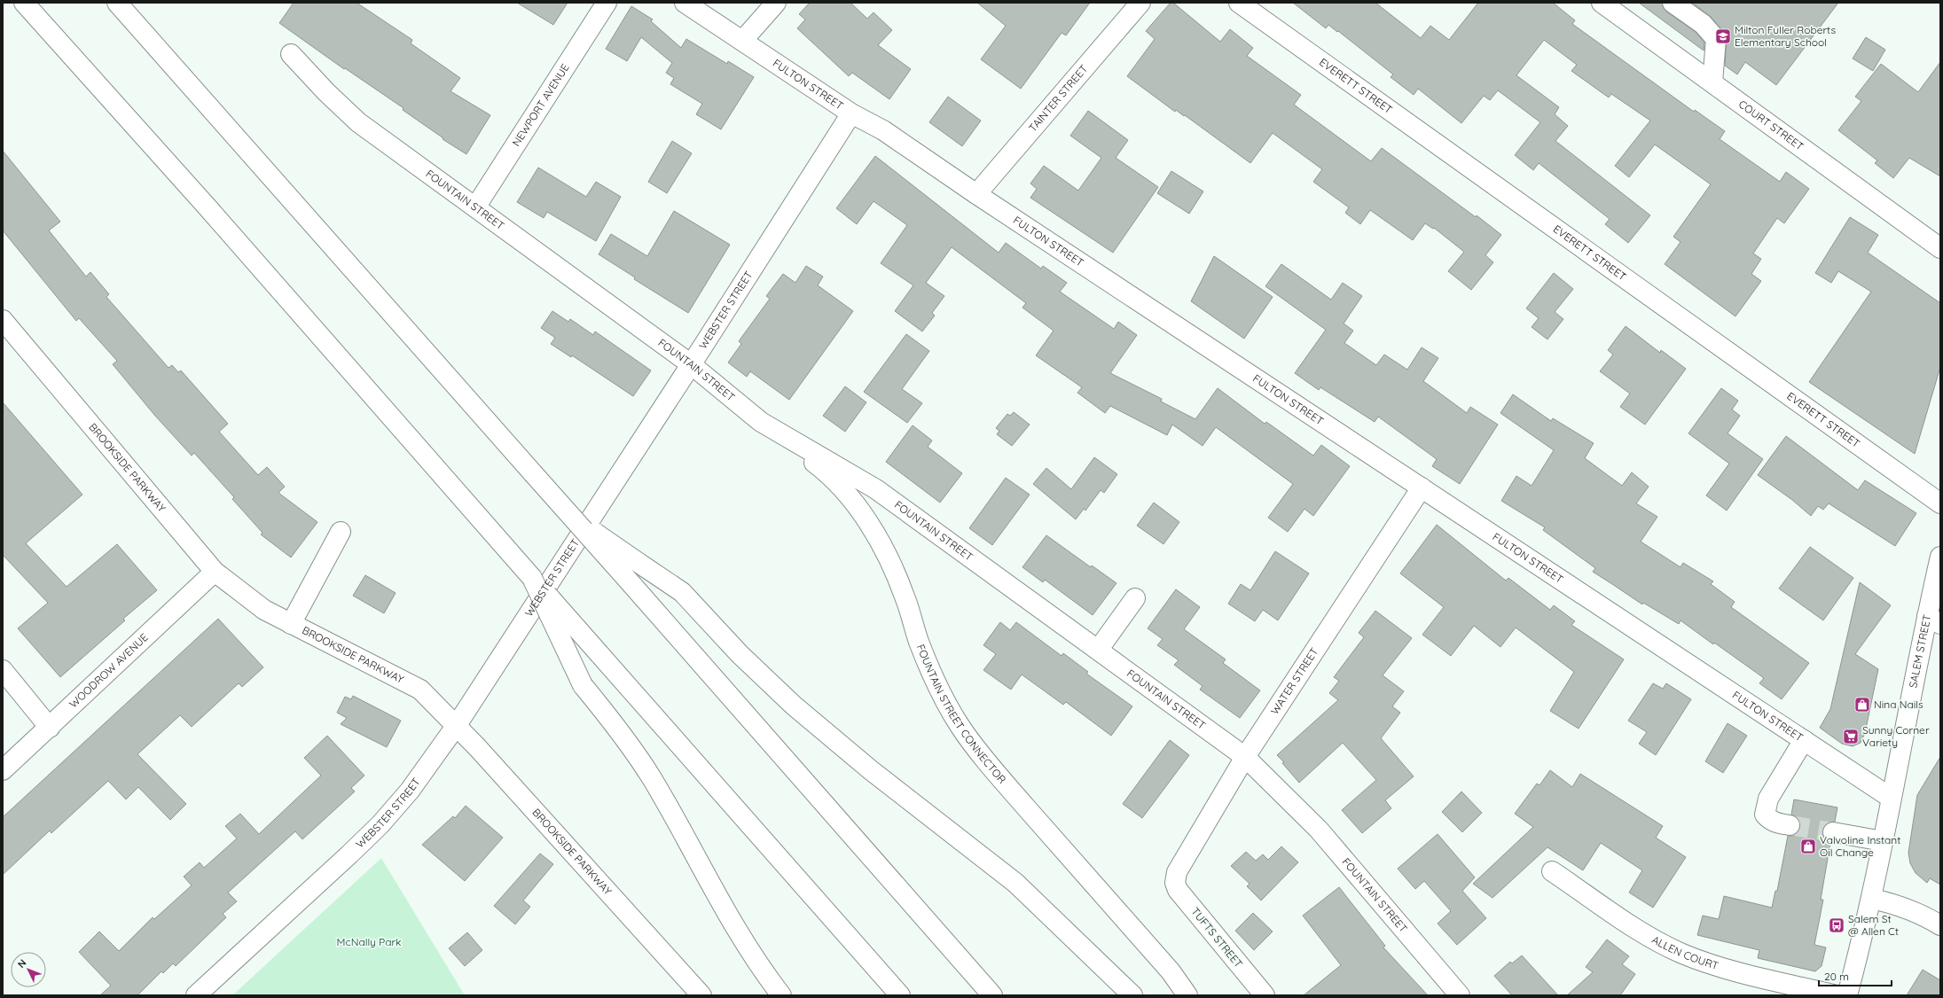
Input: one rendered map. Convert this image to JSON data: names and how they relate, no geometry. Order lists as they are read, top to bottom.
{
  "streets": {
    "main road": [
      "FULTON STREET",
      "EVERETT STREET",
      "TAINTER STREET",
      "NEWPORT AVENUE",
      "COURT STREET",
      "FOUNTAIN STREET",
      "WEBSTER STREET",
      "BROOKSIDE PARKWAY",
      "SALEM STREET",
      "WOODROW AVENUE",
      "WATER STREET",
      "FOUNTAIN STREET CONNECTOR",
      "TUFTS STREET",
      "ALLEN COURT"
    ]
  },
  "crossings": [
    ["FULTON STREET", "TAINTER STREET"],
    ["FULTON STREET", "WEBSTER STREET"],
    ["FULTON STREET", "SALEM STREET"],
    ["FULTON STREET", "WATER STREET"],
    ["NEWPORT AVENUE", "FOUNTAIN STREET"],
    ["FOUNTAIN STREET", "WEBSTER STREET"],
    ["FOUNTAIN STREET", "WATER STREET"],
    ["FOUNTAIN STREET", "FOUNTAIN STREET CONNECTOR"],
    ["WEBSTER STREET", "BROOKSIDE PARKWAY"],
    ["BROOKSIDE PARKWAY", "WOODROW AVENUE"],
    ["WATER STREET", "TUFTS STREET"]
  ],
  "parks": ["McNally Park"],
  "places": {
    "school or university": ["Milton Fuller Roberts Elementary School"],
    "shop": ["Nina Nails", "Valvoline Instant Oil Change"],
    "supermarket": ["Sunny Corner Variety"],
    "bus stop": ["Salem St @ Allen Ct"]
  },
  "scale_bar": "20 m",
  "north": "top left"
}
